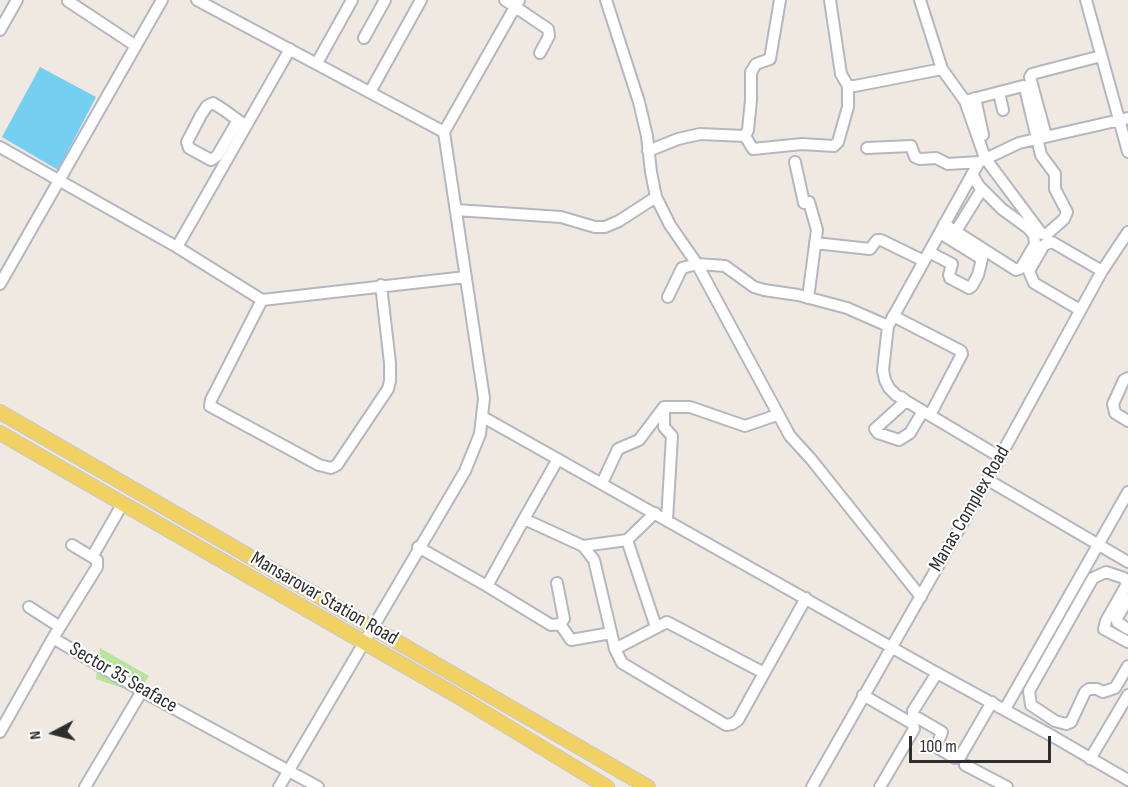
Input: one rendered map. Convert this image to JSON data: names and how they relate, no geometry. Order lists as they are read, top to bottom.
{
  "streets": {
    "main road": ["Mansarovar Station Road"],
    "street": ["Manas Complex Road", "Sector 35 Seaface"]
  },
  "scale_bar": "100 m",
  "north": "left"
}
